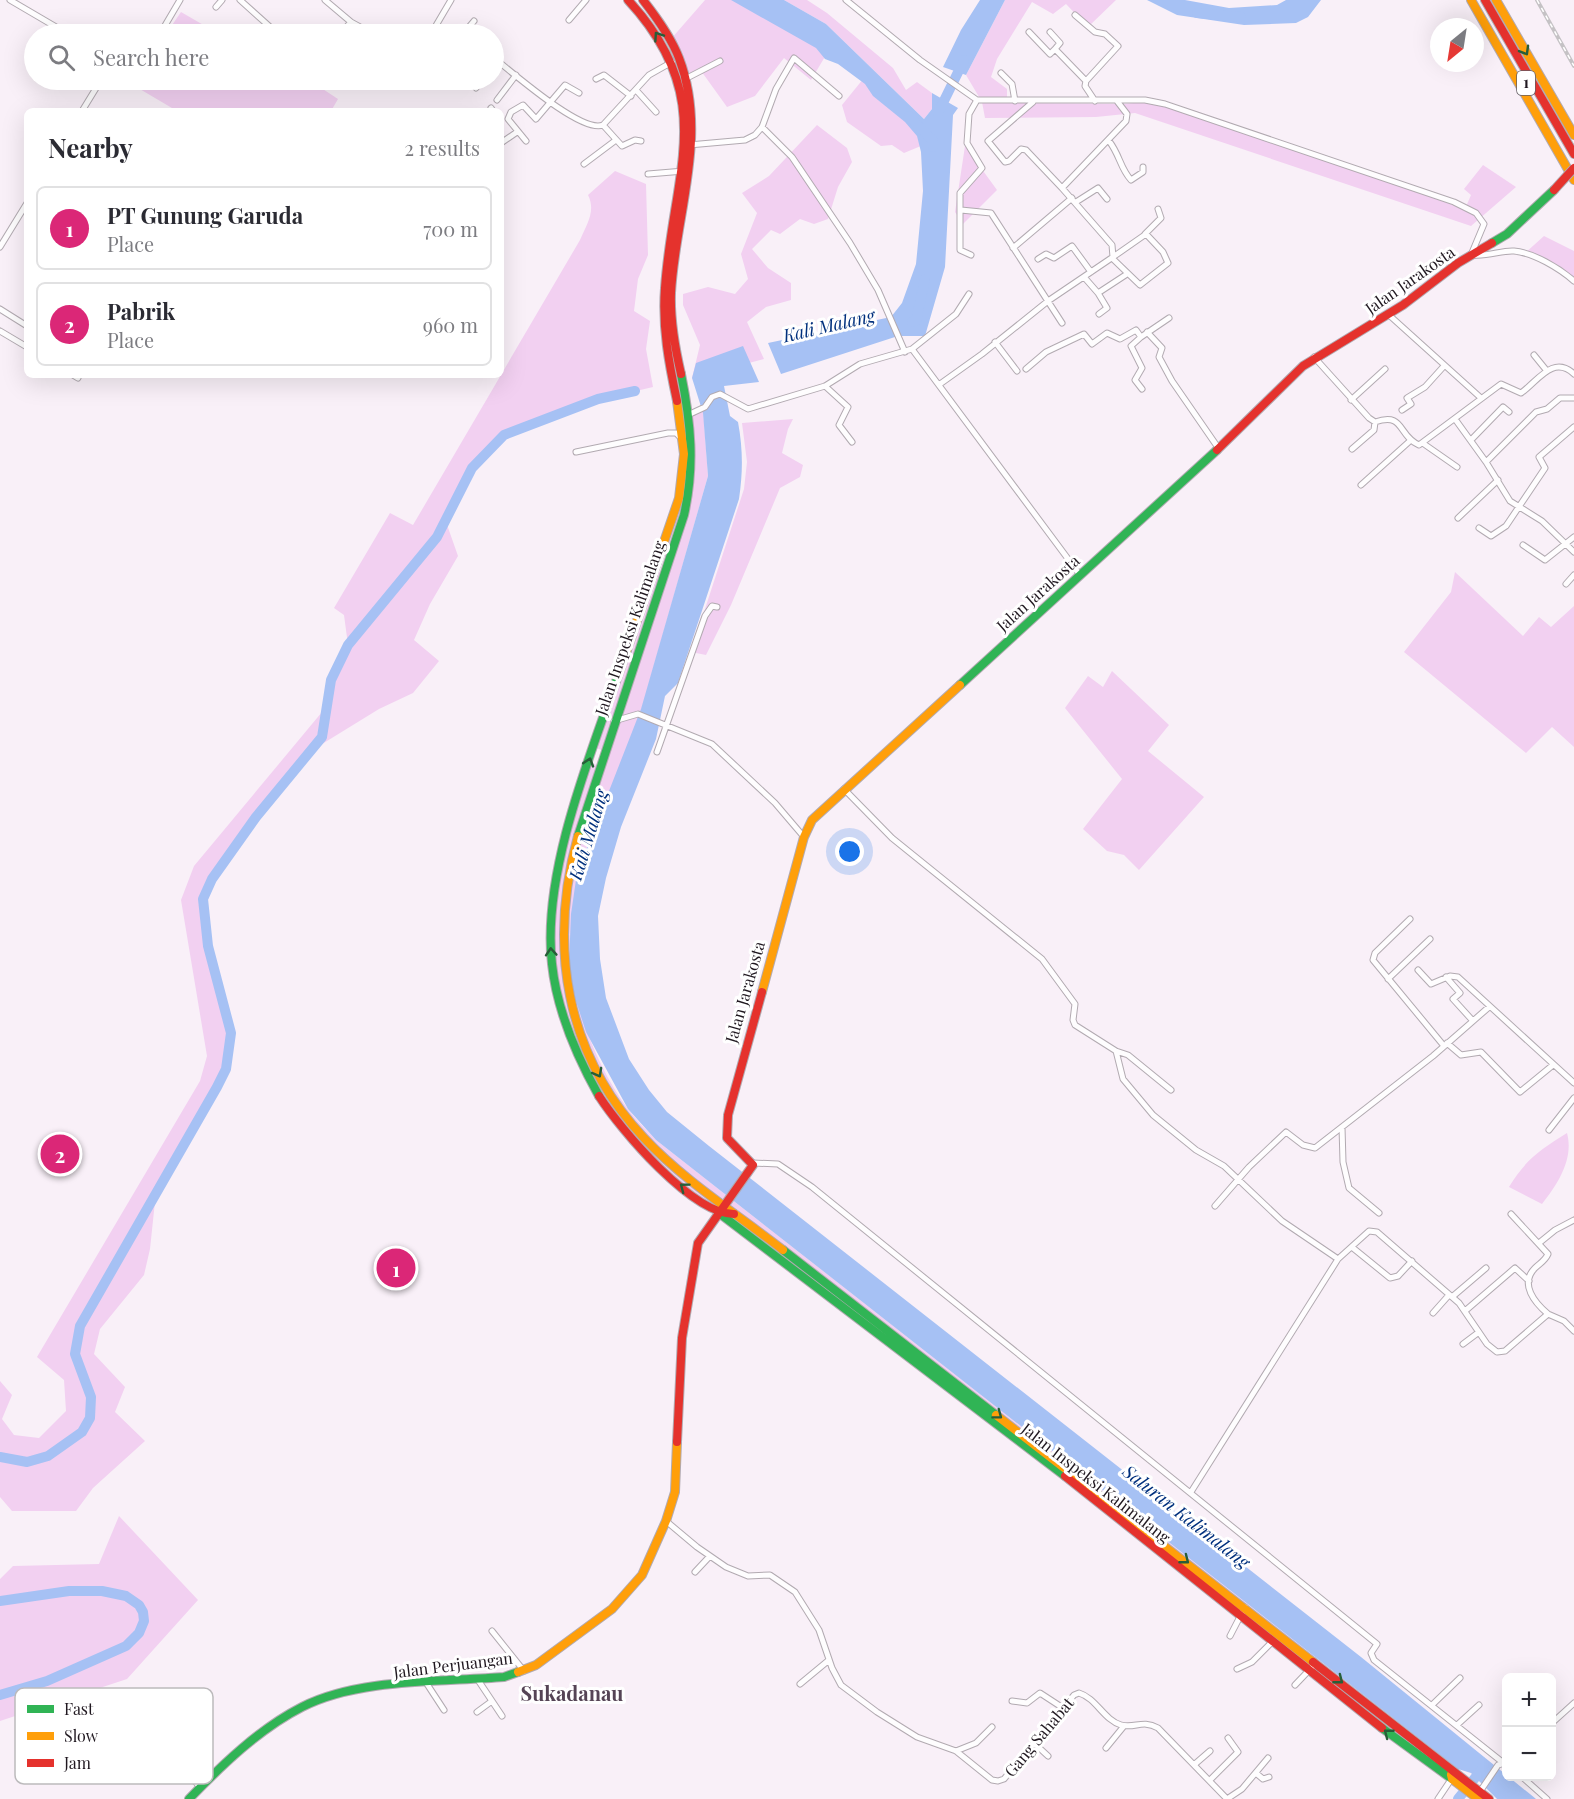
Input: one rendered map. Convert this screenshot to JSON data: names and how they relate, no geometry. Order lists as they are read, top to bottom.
{
  "streets": {
    "main road": [
      "1",
      "Jalan Jarakosta",
      "Jalan Inspeksi Kalimalang",
      "Jalan Perjuangan"
    ],
    "street": ["Gang Sahabat"]
  },
  "crossings": [
    ["1", "Jalan Jarakosta"],
    ["Jalan Jarakosta", "Jalan Perjuangan"],
    ["Jalan Inspeksi Kalimalang", "Jalan Perjuangan"],
    ["Jalan Perjuangan", "Gang Sahabat"]
  ],
  "districts": ["Sukadanau"],
  "water": ["Kali Malang", "Saluran Kalimalang"],
  "legend": ["Fast", "Slow", "Jam"],
  "north": "bottom left",
  "page": {
    "search": "Search here",
    "heading": ["Nearby", "2 results"],
    "list": [
      {
        "mark": "1",
        "name": "PT Gunung Garuda",
        "note": "Place",
        "value": "700 m"
      },
      {
        "mark": "2",
        "name": "Pabrik",
        "note": "Place",
        "value": "960 m"
      }
    ],
    "pins": ["2", "1"],
    "map_buttons": ["+", "−"]
  }
}
